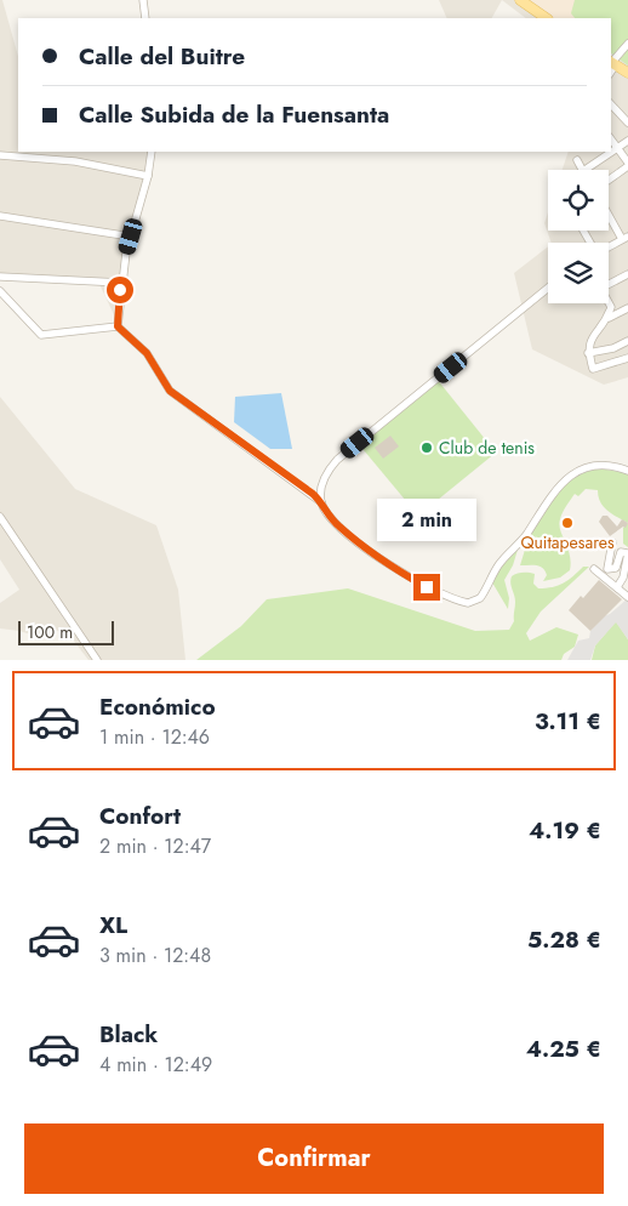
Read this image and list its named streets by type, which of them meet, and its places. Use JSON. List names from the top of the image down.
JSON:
{
  "places": ["Club de tenis", "Quitapesares"],
  "scale_bar": "100 m",
  "page": {
    "banner": ["Calle del Buitre", "Calle Subida de la Fuensanta"],
    "bubble": "2 min",
    "scale": "100 m",
    "list": [
      {
        "name": "Económico",
        "note": "1 min · 12:46",
        "value": "3.11 €"
      },
      {
        "name": "Confort",
        "note": "2 min · 12:47",
        "value": "4.19 €"
      },
      {
        "name": "XL",
        "note": "3 min · 12:48",
        "value": "5.28 €"
      },
      {
        "name": "Black",
        "note": "4 min · 12:49",
        "value": "4.25 €"
      }
    ],
    "buttons": "Confirmar"
  }
}
